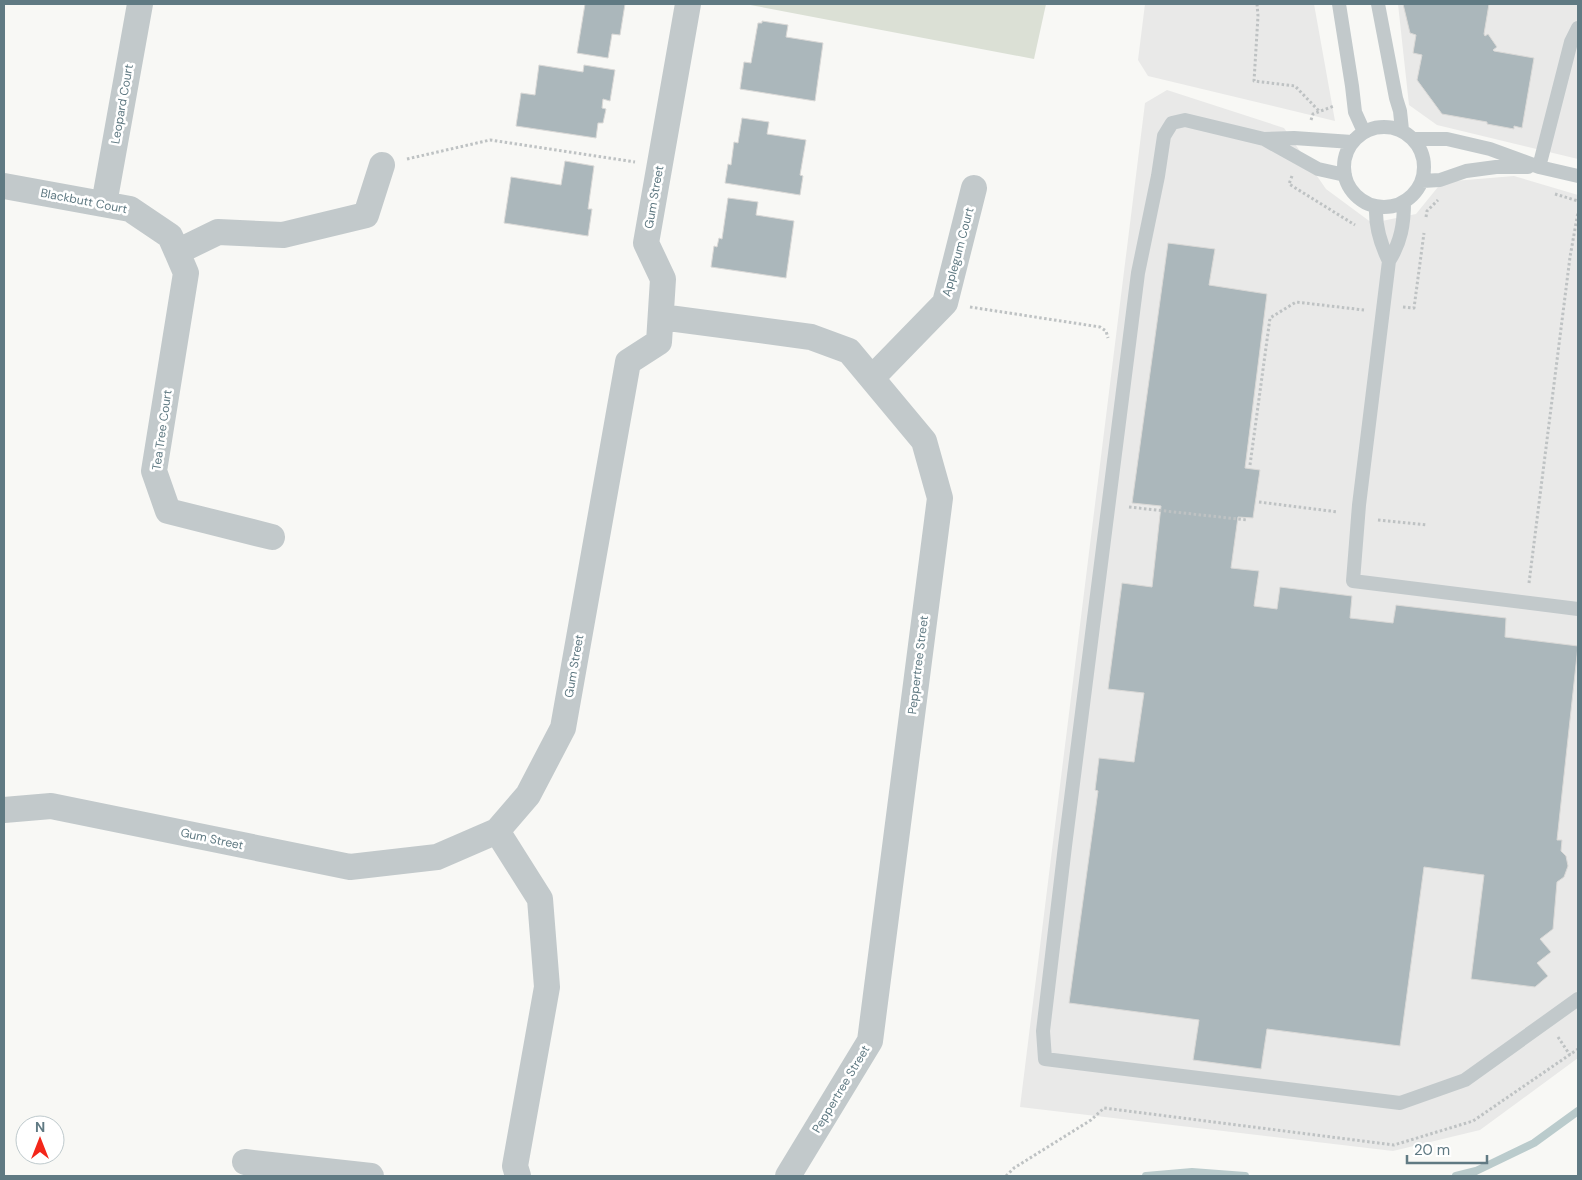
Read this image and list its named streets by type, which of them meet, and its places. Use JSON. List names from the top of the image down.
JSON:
{
  "streets": {
    "street": [
      "Leopard Court",
      "Gum Street",
      "Blackbutt Court",
      "Applegum Court",
      "Tea Tree Court",
      "Peppertree Street"
    ]
  },
  "crossings": [
    ["Leopard Court", "Blackbutt Court"],
    ["Gum Street", "Peppertree Street"],
    ["Blackbutt Court", "Tea Tree Court"],
    ["Applegum Court", "Peppertree Street"]
  ],
  "scale_bar": "20 m",
  "north": "top"
}
